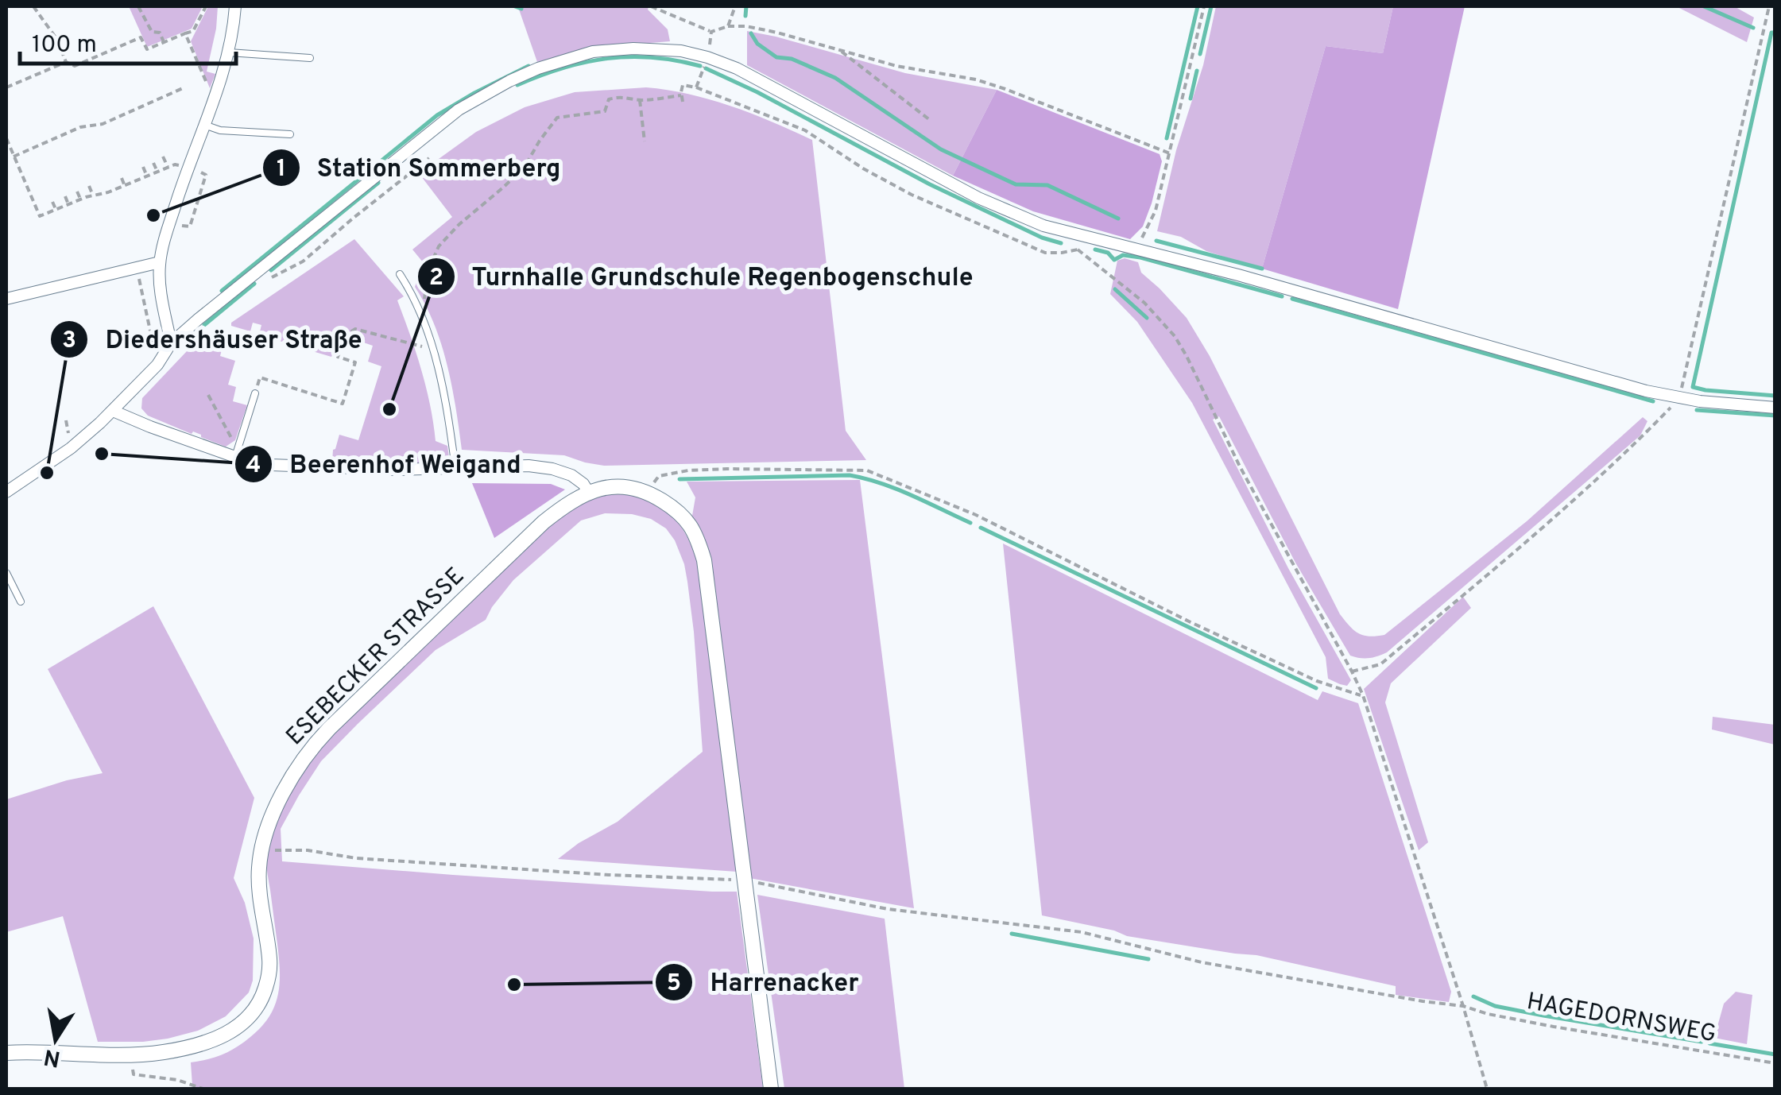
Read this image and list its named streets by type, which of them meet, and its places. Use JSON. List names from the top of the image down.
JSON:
{
  "streets": {
    "street": ["ESEBECKER STRASSE"],
    "path": ["HAGEDORNSWEG"]
  },
  "crossings": [
    ["ESEBECKER STRASSE", "HAGEDORNSWEG"]
  ],
  "places": [
    "Station Sommerberg",
    "Turnhalle Grundschule Regenbogenschule",
    "Beerenhof Weigand",
    "Diedershäuser Straße",
    "Harrenacker"
  ],
  "scale_bar": "100 m",
  "north": "bottom"
}
